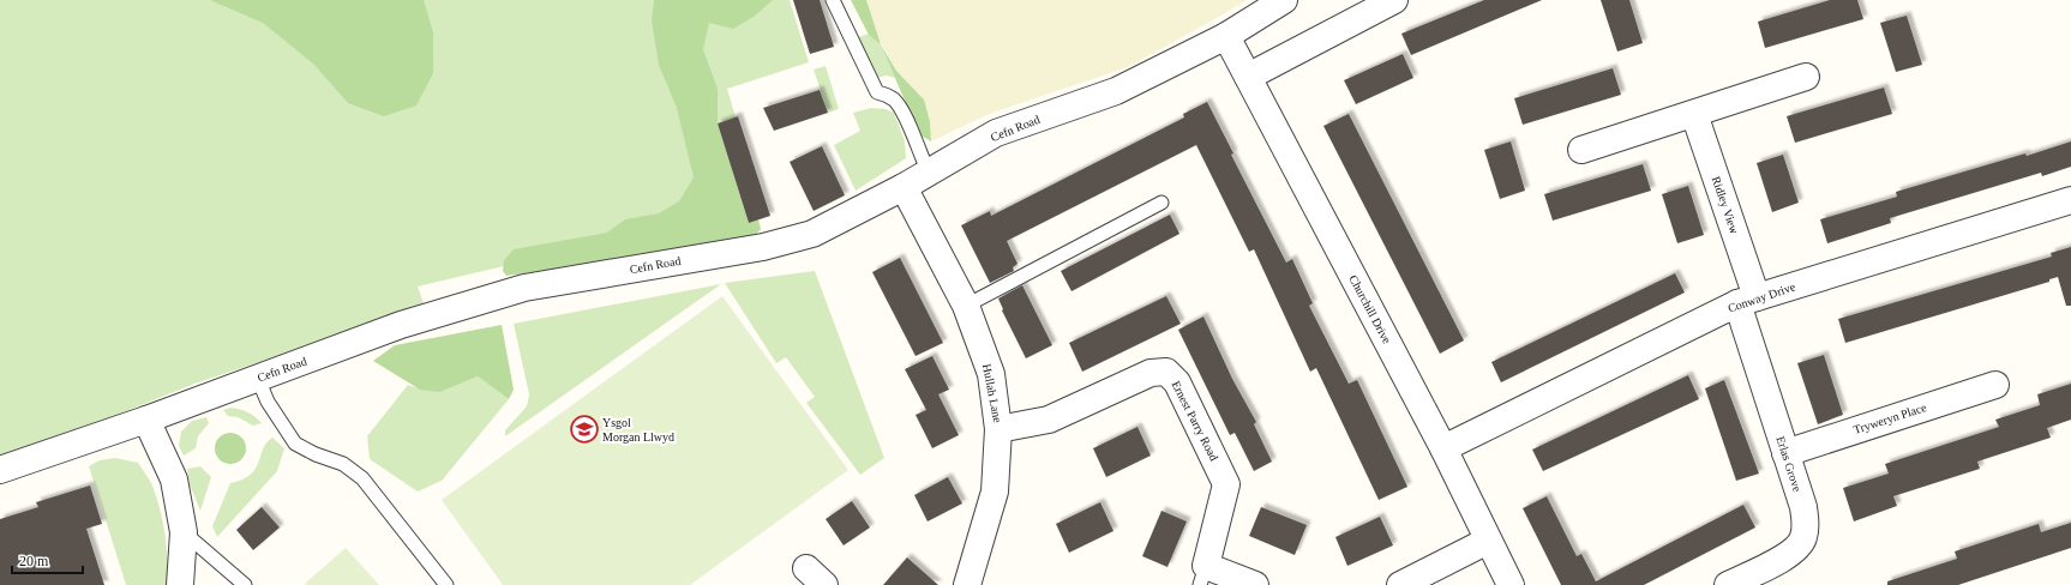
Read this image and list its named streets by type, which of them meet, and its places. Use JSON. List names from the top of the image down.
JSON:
{
  "streets": {
    "street": [
      "Cefn Road",
      "Ridley View",
      "Conway Drive",
      "Churchill Drive",
      "Hullah Lane",
      "Tryweryn Place",
      "Ernest Parry Road",
      "Erlas Grove"
    ]
  },
  "crossings": [
    ["Cefn Road", "Churchill Drive"],
    ["Cefn Road", "Hullah Lane"],
    ["Ridley View", "Conway Drive"],
    ["Ridley View", "Erlas Grove"],
    ["Conway Drive", "Churchill Drive"],
    ["Conway Drive", "Erlas Grove"],
    ["Hullah Lane", "Ernest Parry Road"],
    ["Tryweryn Place", "Erlas Grove"]
  ],
  "places": {
    "school or university": ["Ysgol Morgan Llwyd"]
  },
  "scale_bar": "20 m"
}
